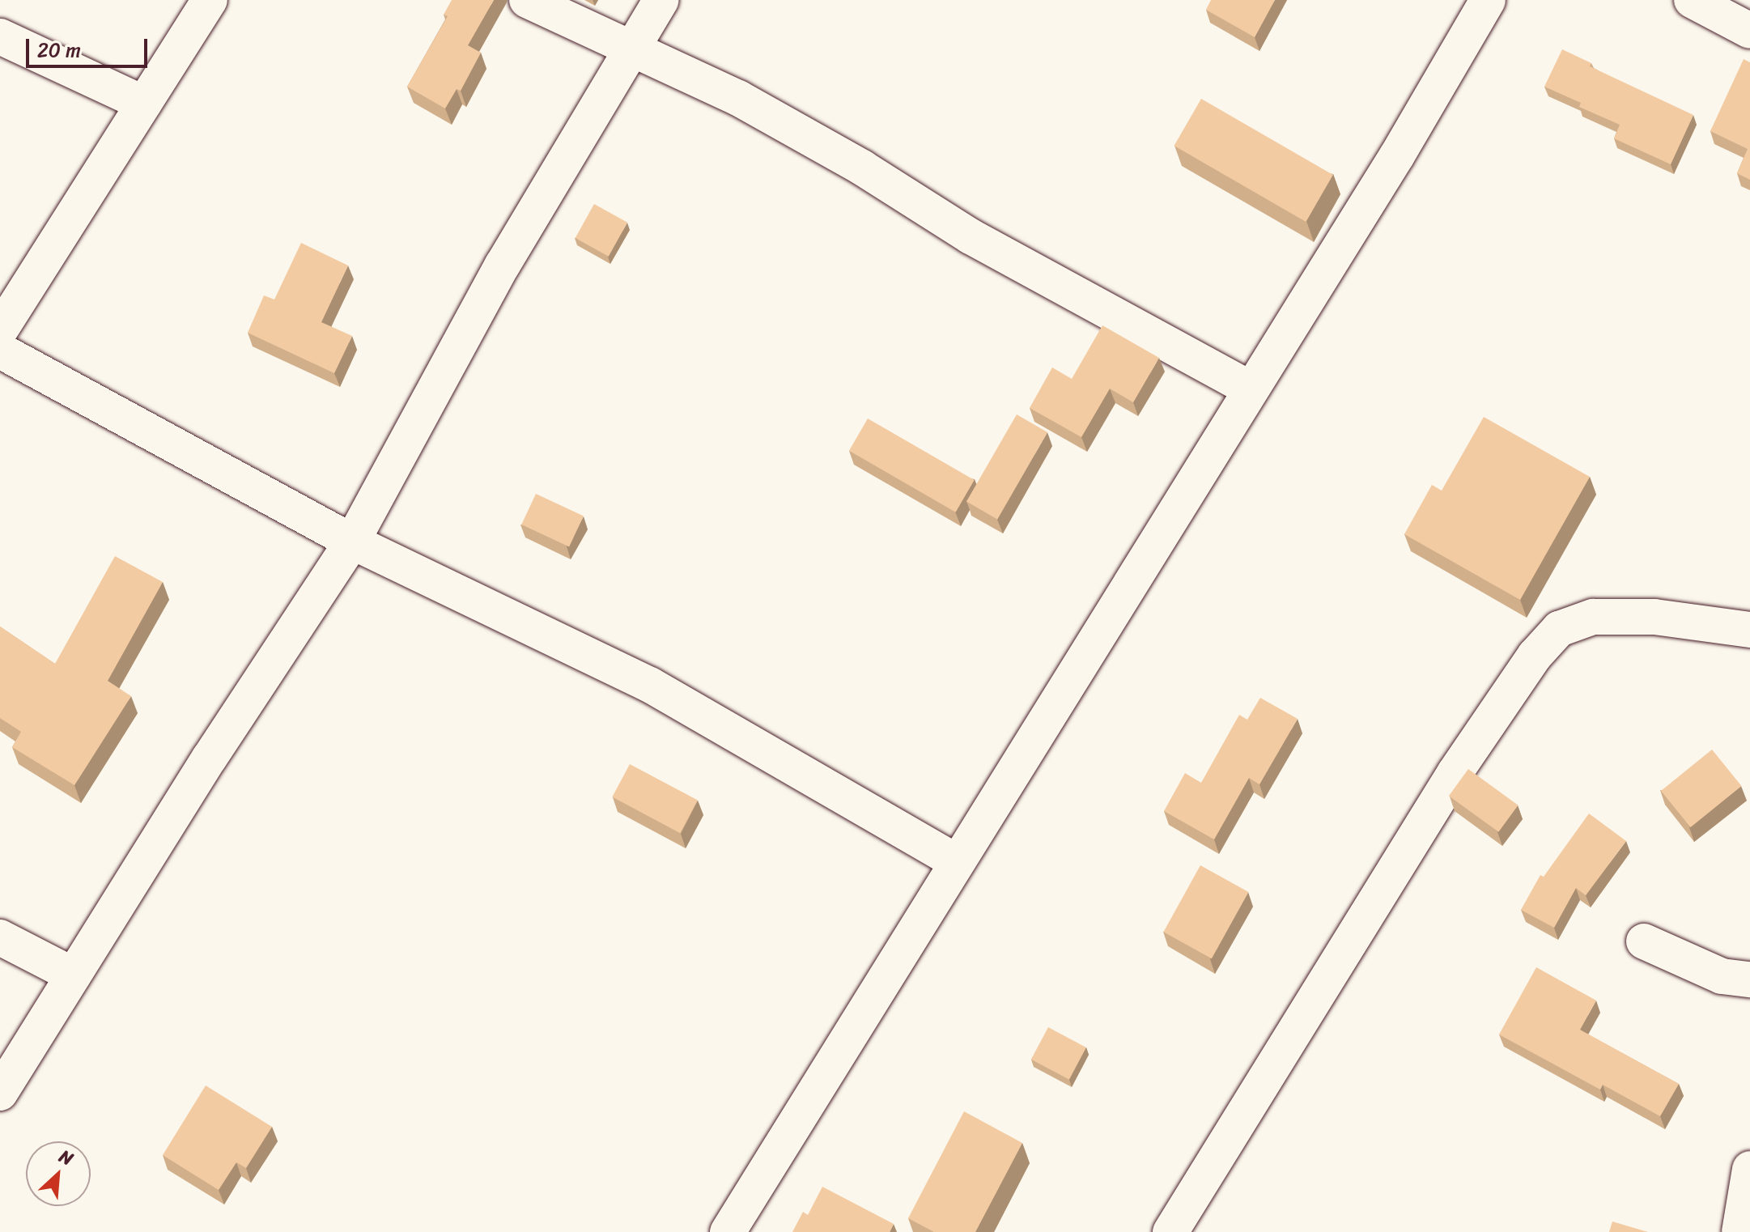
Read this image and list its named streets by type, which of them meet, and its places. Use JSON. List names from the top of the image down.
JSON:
{
  "scale_bar": "20 m",
  "north": "top right"
}
